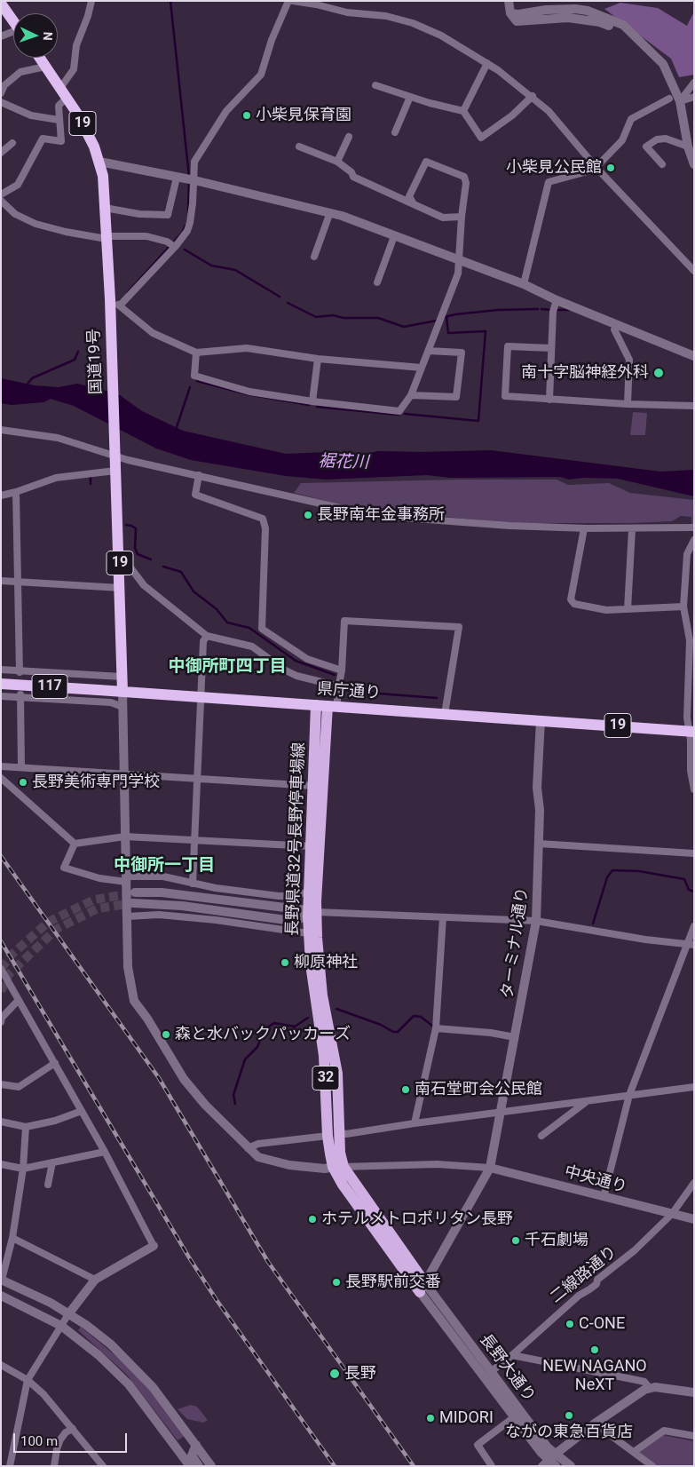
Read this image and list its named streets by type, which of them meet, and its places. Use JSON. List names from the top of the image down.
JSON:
{
  "streets": {
    "highway": [
      "19",
      "国道19号",
      "117",
      "県庁通り"
    ],
    "main road": ["長野県道32号長野停車場線", "32"],
    "street": [
      "ターミナル通り",
      "中央通り",
      "二線路通り",
      "長野大通り"
    ]
  },
  "crossings": [
    ["国道19号", "県庁通り"],
    ["県庁通り", "長野県道32号長野停車場線"],
    ["県庁通り", "ターミナル通り"],
    ["長野県道32号長野停車場線", "ターミナル通り"],
    ["長野県道32号長野停車場線", "長野大通り"],
    ["ターミナル通り", "中央通り"],
    ["ターミナル通り", "長野大通り"],
    ["中央通り", "二線路通り"],
    ["二線路通り", "長野大通り"]
  ],
  "districts": ["中御所町四丁目", "中御所一丁目"],
  "water": ["裾花川"],
  "places": [
    "小柴見保育園",
    "小柴見公民館",
    "南十字脳神経外科",
    "長野南年金事務所",
    "長野美術専門学校",
    "柳原神社",
    "森と水バックパッカーズ",
    "南石堂町会公民館",
    "ホテルメトロポリタン長野",
    "千石劇場",
    "長野駅前交番",
    "C-ONE",
    "NEW NAGANO NeXT",
    "長野",
    "ながの東急百貨店",
    "MIDORI"
  ],
  "scale_bar": "100 m",
  "north": "right"
}
